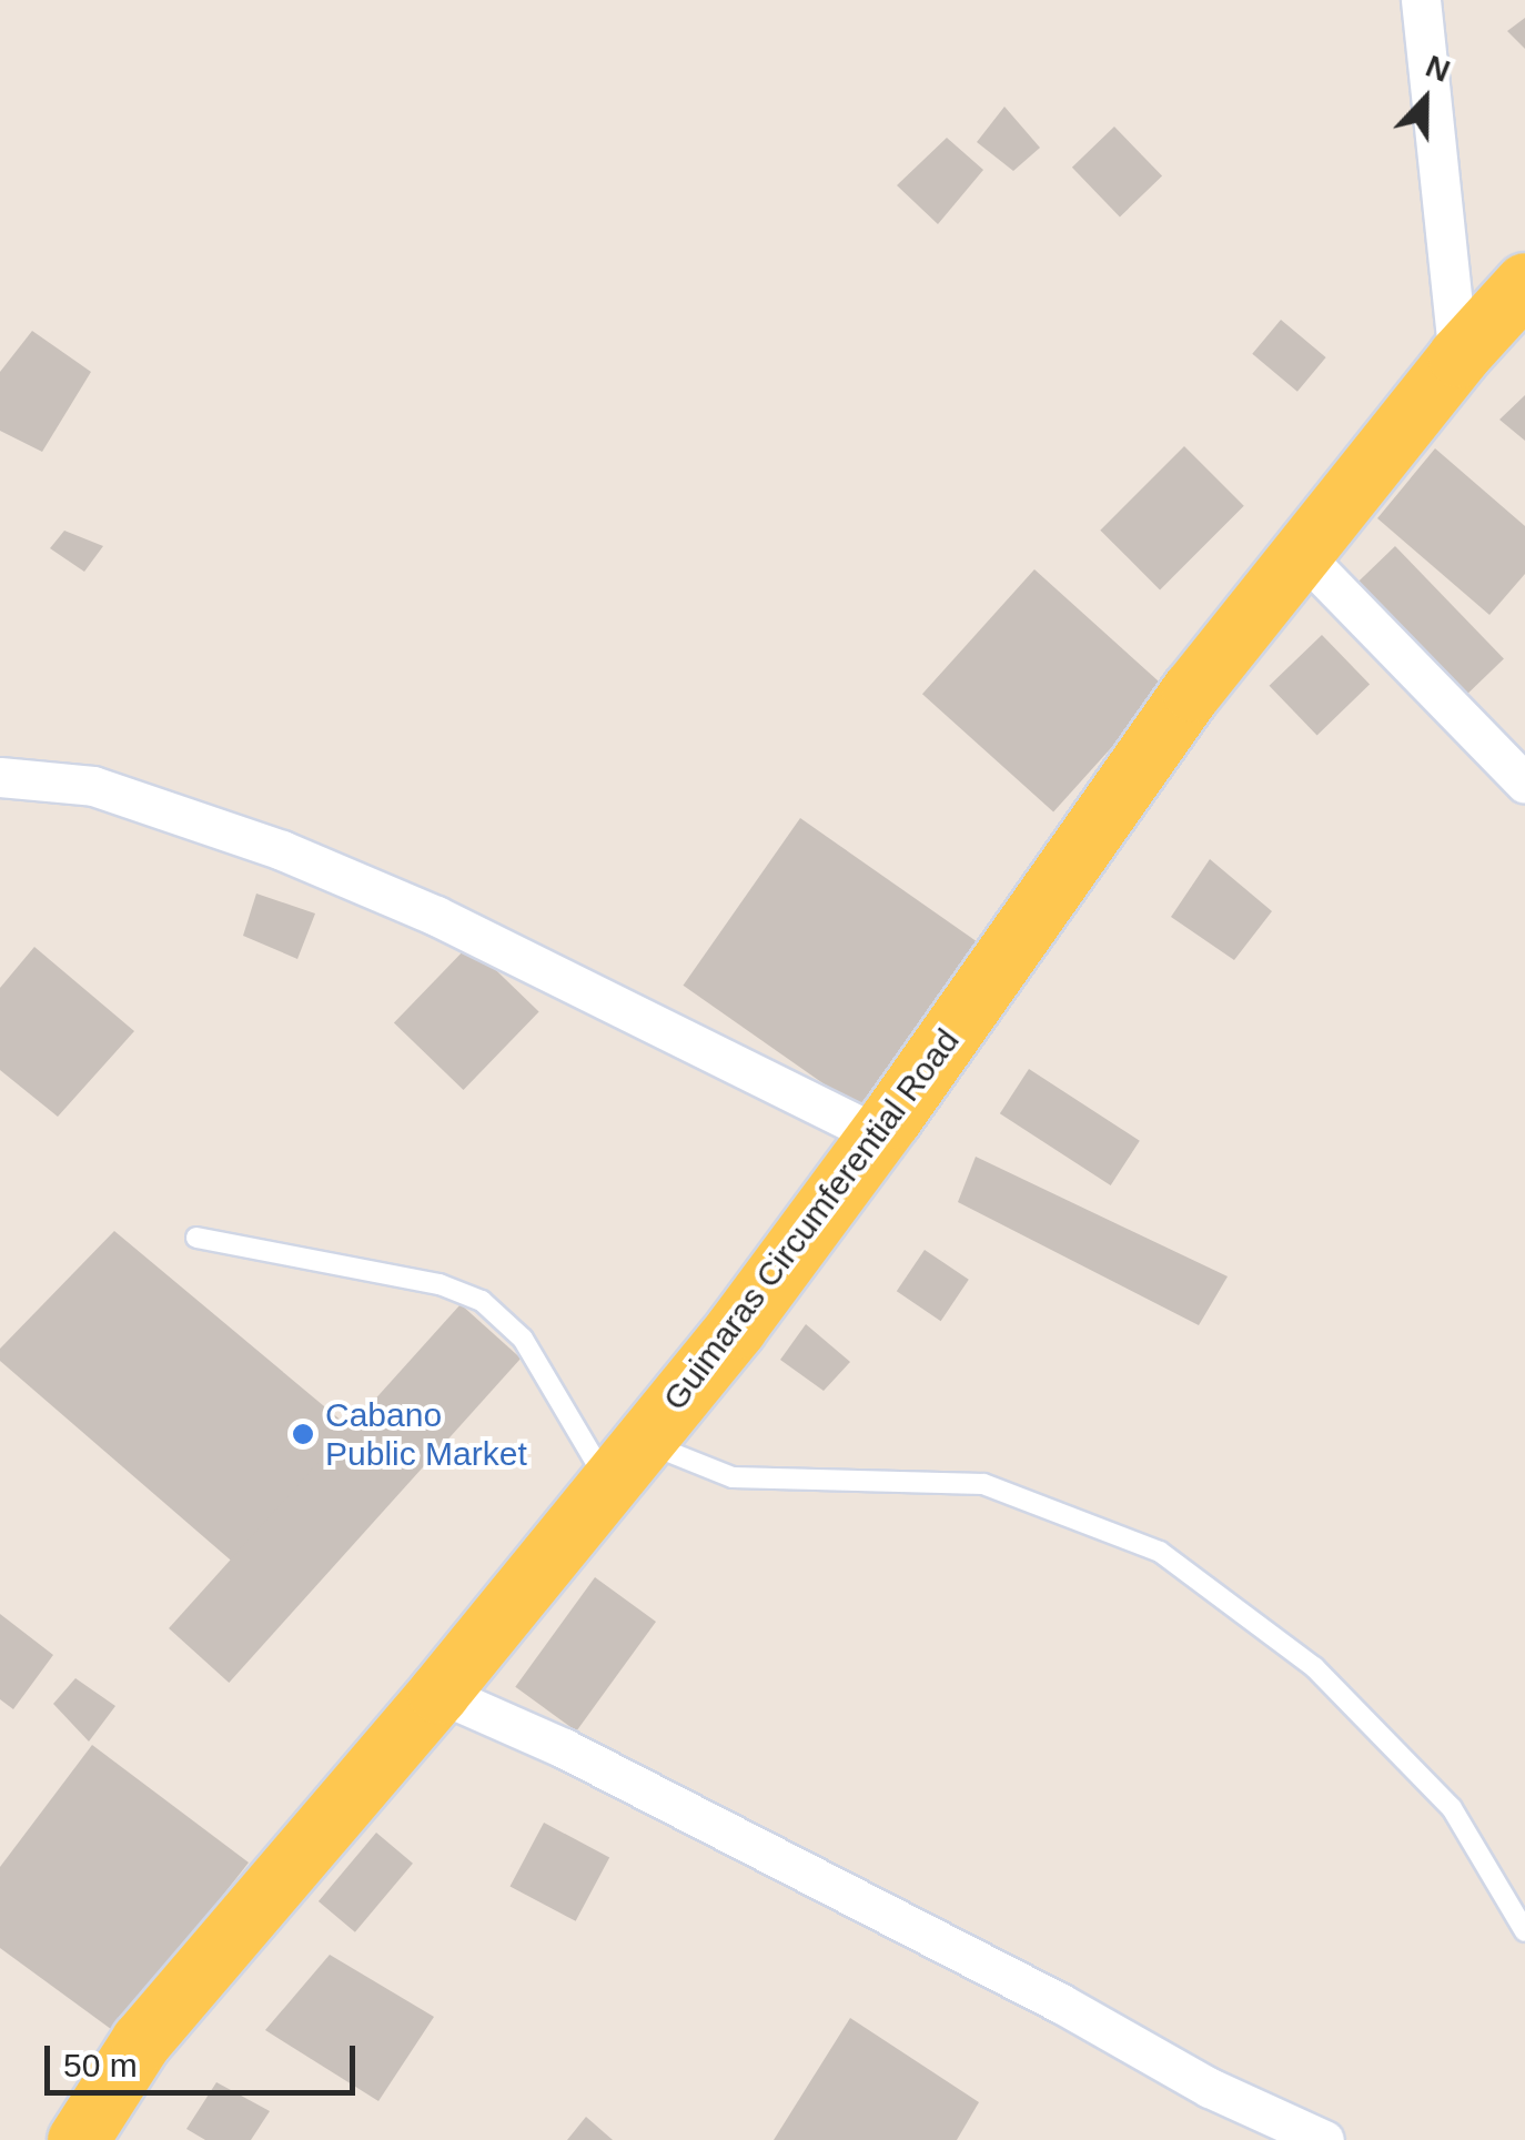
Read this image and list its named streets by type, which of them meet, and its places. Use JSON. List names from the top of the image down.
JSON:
{
  "streets": {
    "main road": ["Guimaras Circumferential Road"]
  },
  "places": ["Cabano Public Market"],
  "scale_bar": "50 m",
  "north": "top"
}
